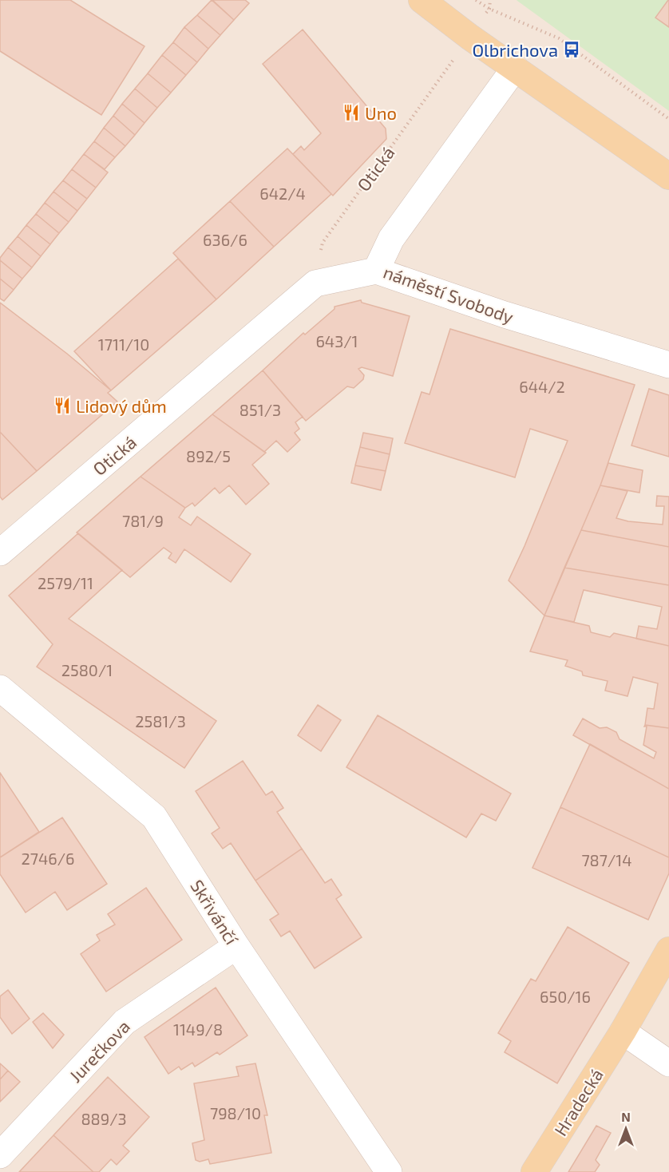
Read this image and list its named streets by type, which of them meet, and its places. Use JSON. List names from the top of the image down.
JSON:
{
  "streets": {
    "main road": ["Hradecká"],
    "street": [
      "Otická",
      "náměstí Svobody",
      "Skřivánčí",
      "Jurečkova"
    ]
  },
  "crossings": [
    ["Otická", "náměstí Svobody"],
    ["Skřivánčí", "Jurečkova"]
  ],
  "places": {
    "bus stop": ["Olbrichova"],
    "restaurant": ["Uno", "Lidový dům"]
  },
  "house_numbers": [
    "642/4",
    "636/6",
    "643/1",
    "1711/10",
    "644/2",
    "851/3",
    "892/5",
    "781/9",
    "2579/11",
    "2580/1",
    "2581/3",
    "2746/6",
    "787/14",
    "650/16",
    "1149/8",
    "798/10",
    "889/3"
  ],
  "north": "top"
}
